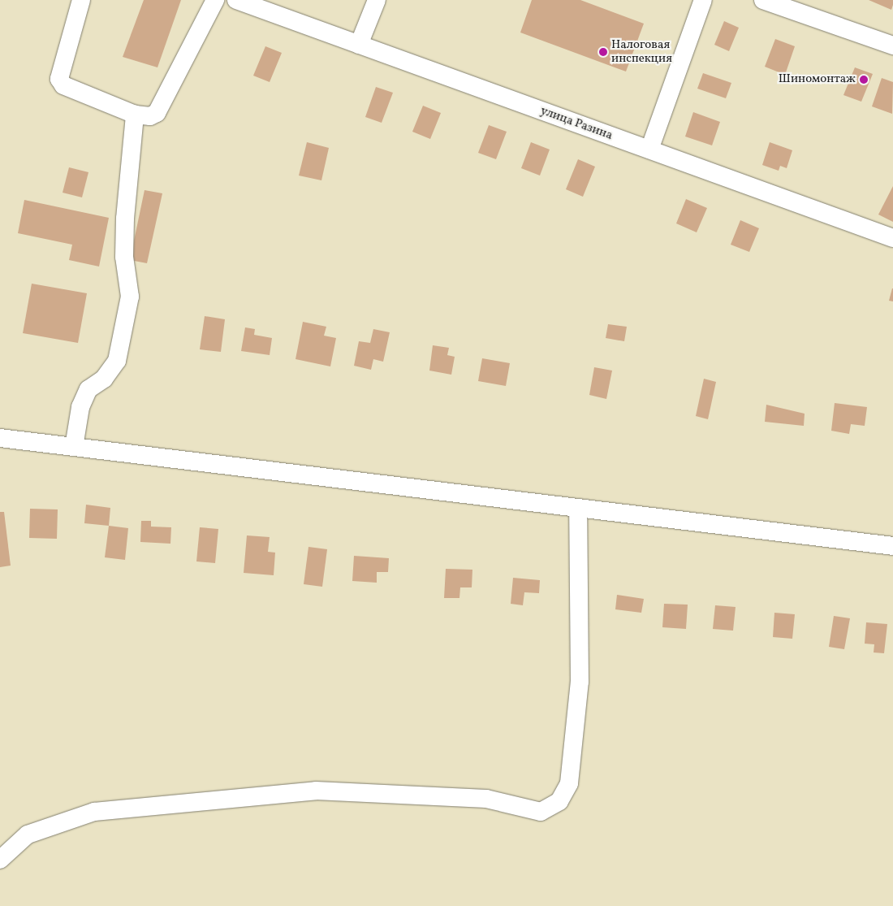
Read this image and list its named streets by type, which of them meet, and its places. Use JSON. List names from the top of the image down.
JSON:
{
  "streets": {
    "street": ["улица Разина"]
  },
  "places": ["Налоговая инспекция", "Шиномонтаж"]
}
